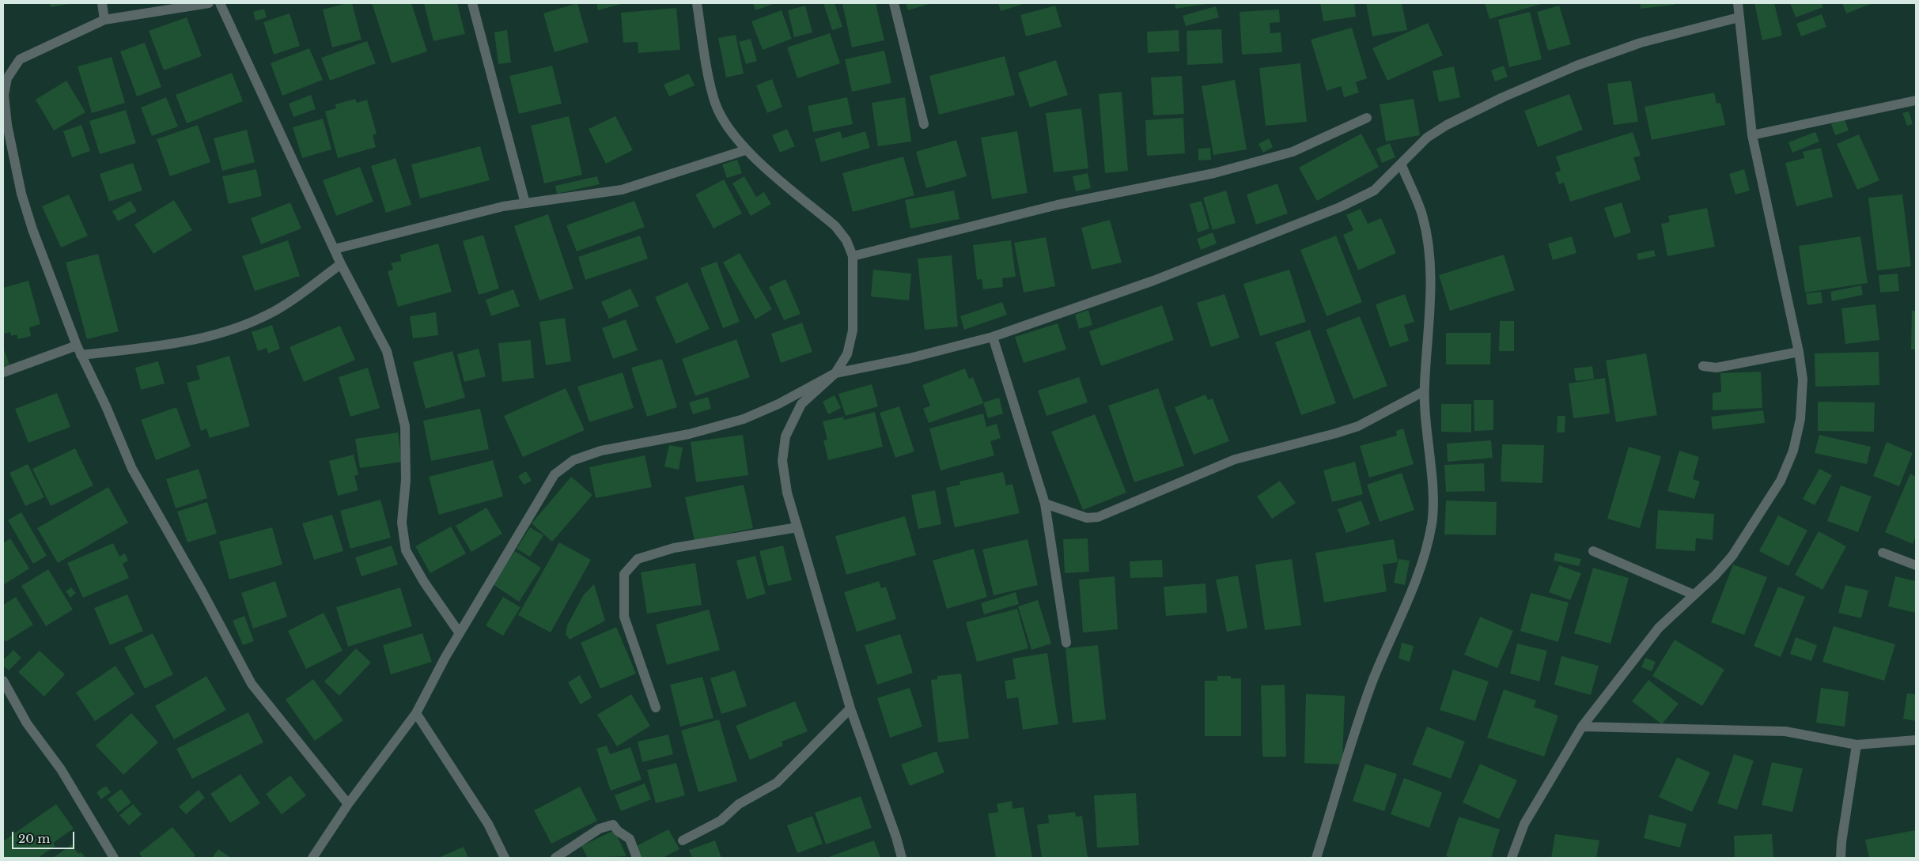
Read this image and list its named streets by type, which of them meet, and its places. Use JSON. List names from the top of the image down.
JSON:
{
  "scale_bar": "20 m"
}
